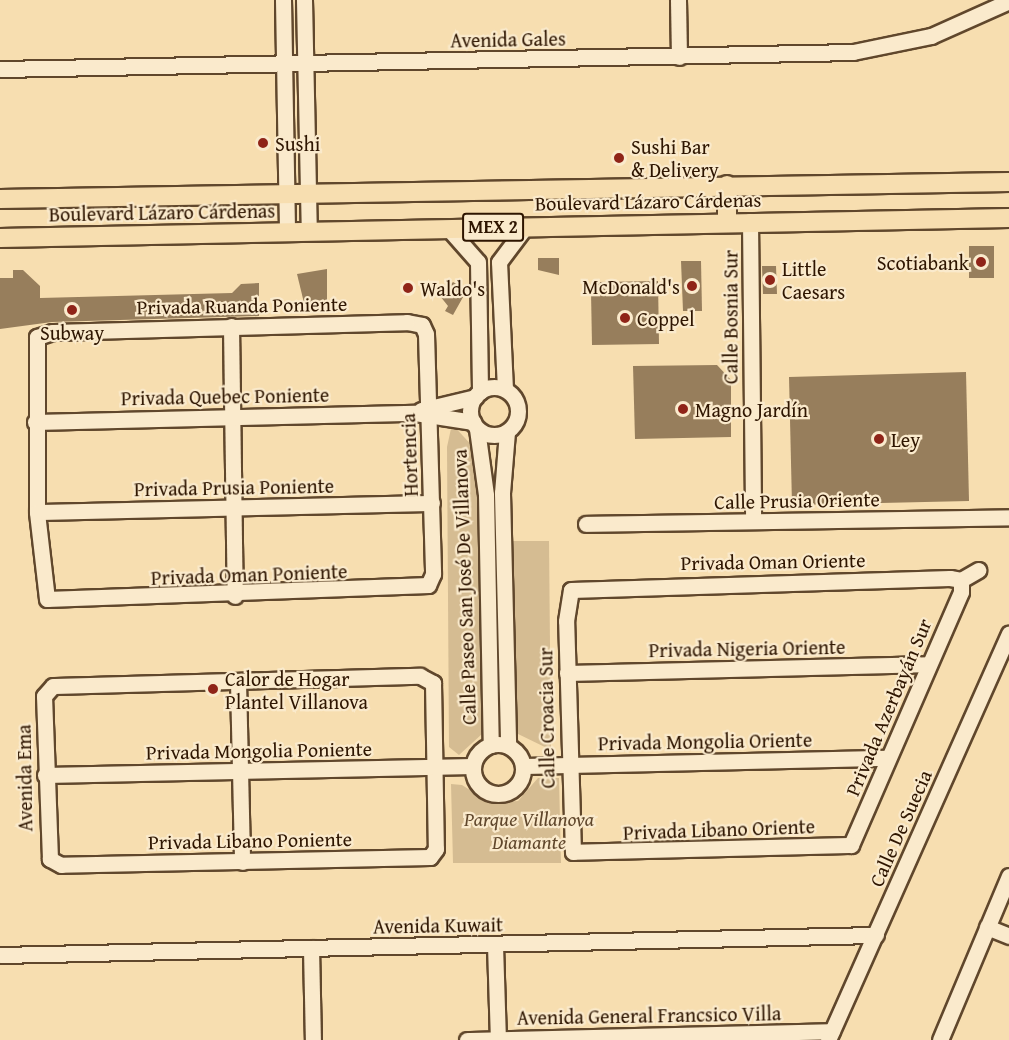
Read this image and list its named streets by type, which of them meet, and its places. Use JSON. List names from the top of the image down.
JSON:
{
  "streets": {
    "main road": ["Boulevard Lázaro Cárdenas", "MEX 2"],
    "street": [
      "Avenida Gales",
      "Privada Ruanda Poniente",
      "Calle Bosnia Sur",
      "Privada Quebec Poniente",
      "Hortencia",
      "Privada Prusia Poniente",
      "Calle Prusia Oriente",
      "Privada Oman Oriente",
      "Privada Oman Poniente",
      "Calle Paseo San José De Villanova",
      "Privada Nigeria Oriente",
      "Privada Azerbayán Sur",
      "Calle Croacia Sur",
      "Privada Mongolia Oriente",
      "Privada Mongolia Poniente",
      "Avenida Ema",
      "Calle De Suecia",
      "Privada Libano Oriente",
      "Privada Libano Poniente",
      "Avenida Kuwait",
      "Avenida General Francsico Villa"
    ]
  },
  "crossings": [
    ["Boulevard Lázaro Cárdenas", "Calle Bosnia Sur"],
    ["Privada Ruanda Poniente", "Privada Quebec Poniente"],
    ["Privada Ruanda Poniente", "Hortencia"],
    ["Calle Bosnia Sur", "Calle Prusia Oriente"],
    ["Privada Quebec Poniente", "Hortencia"],
    ["Privada Quebec Poniente", "Calle Paseo San José De Villanova"],
    ["Hortencia", "Privada Prusia Poniente"],
    ["Hortencia", "Privada Oman Poniente"],
    ["Privada Prusia Poniente", "Privada Oman Poniente"],
    ["Privada Oman Oriente", "Privada Azerbayán Sur"],
    ["Privada Oman Oriente", "Calle Croacia Sur"],
    ["Calle Paseo San José De Villanova", "Privada Mongolia Oriente"],
    ["Calle Paseo San José De Villanova", "Privada Mongolia Poniente"],
    ["Privada Nigeria Oriente", "Privada Azerbayán Sur"],
    ["Privada Nigeria Oriente", "Calle Croacia Sur"],
    ["Privada Azerbayán Sur", "Privada Mongolia Oriente"],
    ["Privada Azerbayán Sur", "Privada Libano Oriente"],
    ["Calle Croacia Sur", "Privada Mongolia Oriente"],
    ["Calle Croacia Sur", "Privada Libano Oriente"],
    ["Privada Mongolia Oriente", "Privada Mongolia Poniente"],
    ["Privada Mongolia Poniente", "Avenida Ema"],
    ["Privada Mongolia Poniente", "Privada Libano Poniente"],
    ["Avenida Ema", "Privada Libano Poniente"],
    ["Calle De Suecia", "Avenida Kuwait"],
    ["Calle De Suecia", "Avenida General Francsico Villa"]
  ],
  "parks": ["Parque Villanova Diamante"],
  "places": [
    "Sushi",
    "Sushi Bar & Delivery",
    "Scotiabank",
    "Little Caesars",
    "McDonald's",
    "Waldo's",
    "Subway",
    "Coppel",
    "Magno Jardín",
    "Ley",
    "Calor de Hogar Plantel Villanova"
  ]
}
